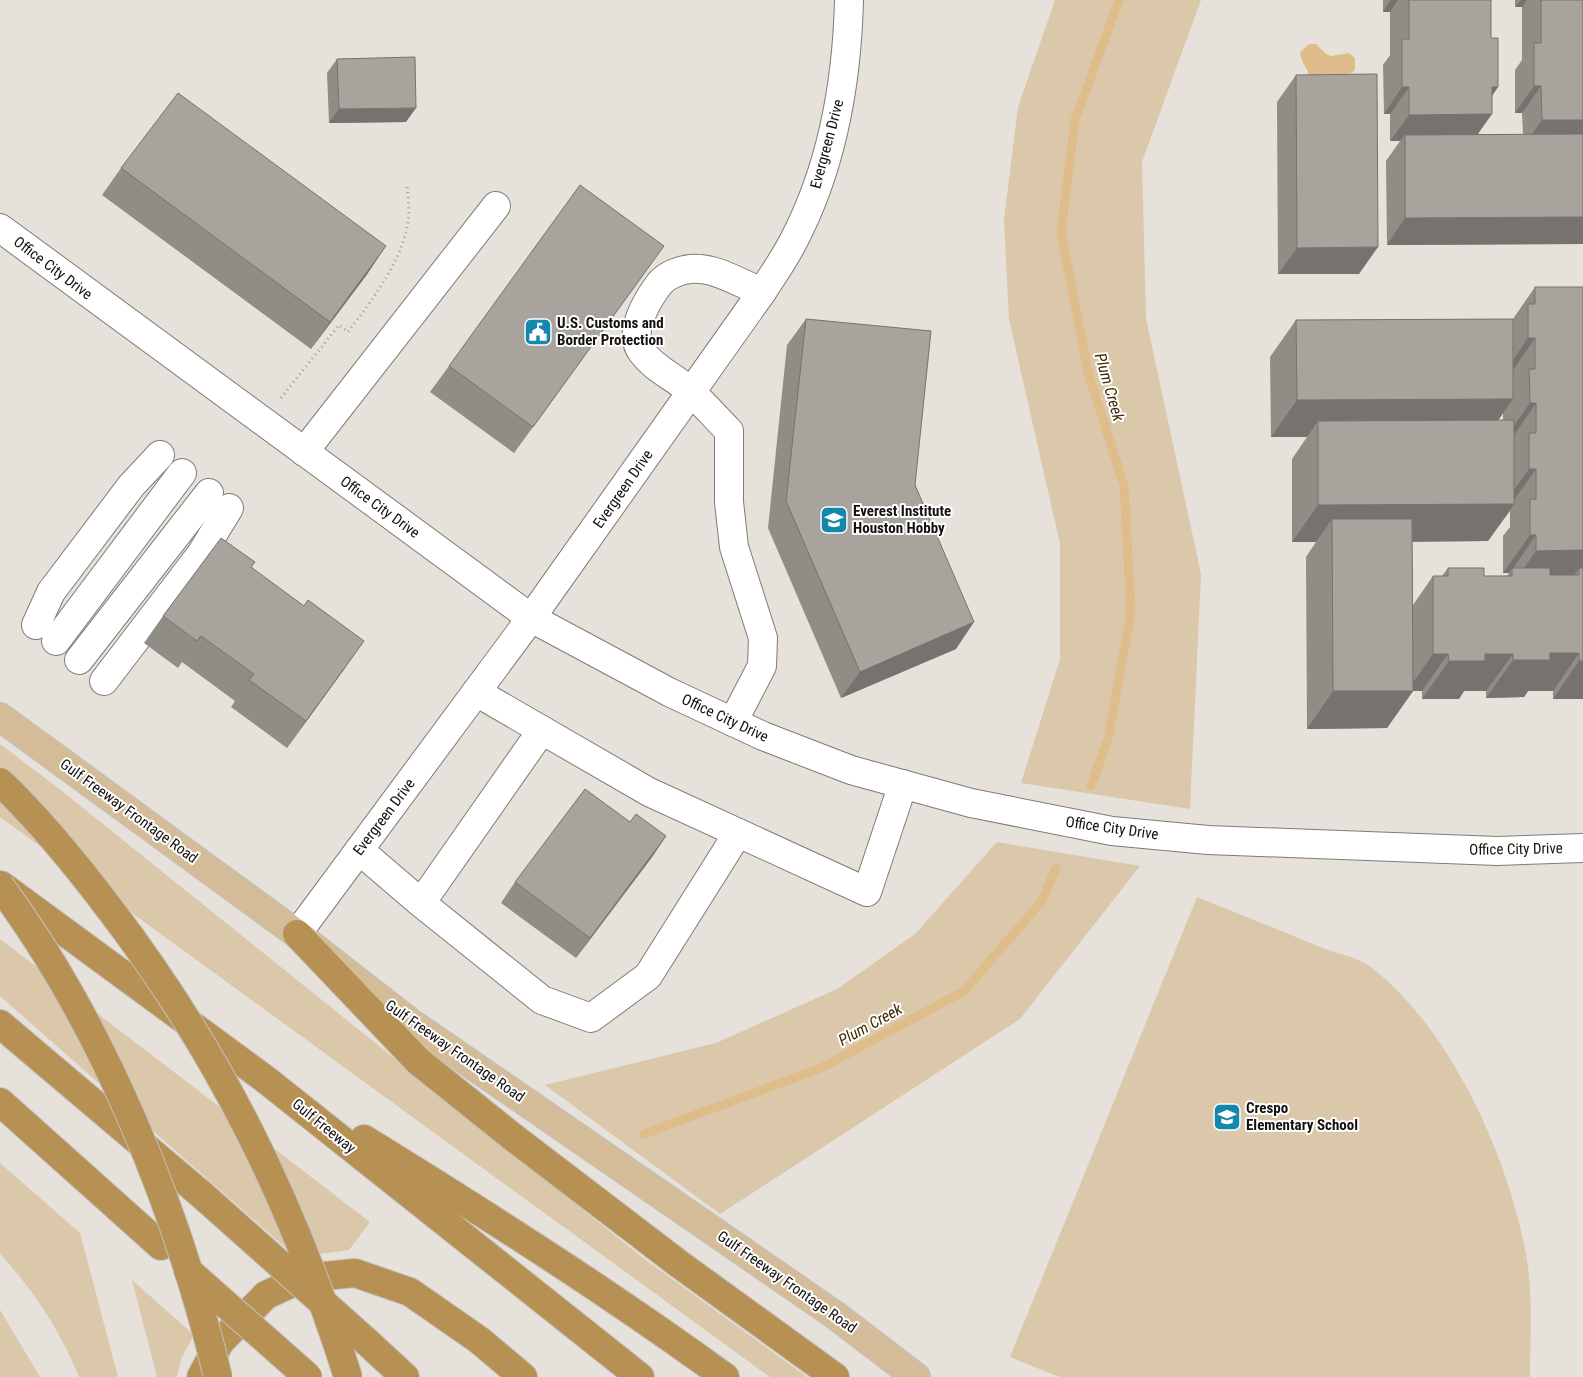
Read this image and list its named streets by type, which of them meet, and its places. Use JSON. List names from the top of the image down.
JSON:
{
  "streets": {
    "highway": ["Gulf Freeway"],
    "main road": ["Gulf Freeway Frontage Road"],
    "street": ["Evergreen Drive", "Office City Drive"]
  },
  "crossings": [
    ["Evergreen Drive", "Office City Drive"],
    ["Evergreen Drive", "Gulf Freeway Frontage Road"]
  ],
  "water": ["Plum Creek"],
  "places": {
    "public building": ["U.S. Customs and Border Protection"],
    "school or university": ["Everest Institute Houston Hobby", "Crespo Elementary School"]
  }
}
